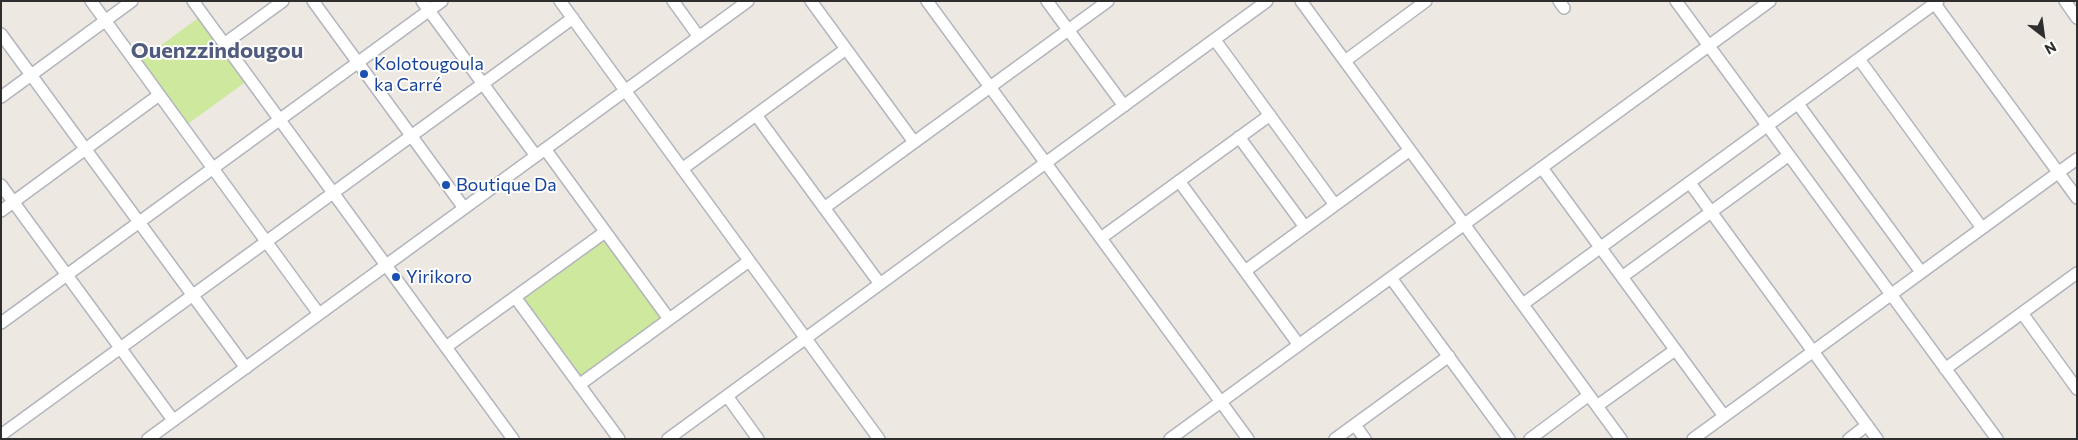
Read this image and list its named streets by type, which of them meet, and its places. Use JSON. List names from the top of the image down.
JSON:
{
  "districts": ["Ouenzzindougou"],
  "places": ["Kolotougoula ka Carré", "Boutique Da", "Yirikoro"],
  "north": "bottom right"
}
